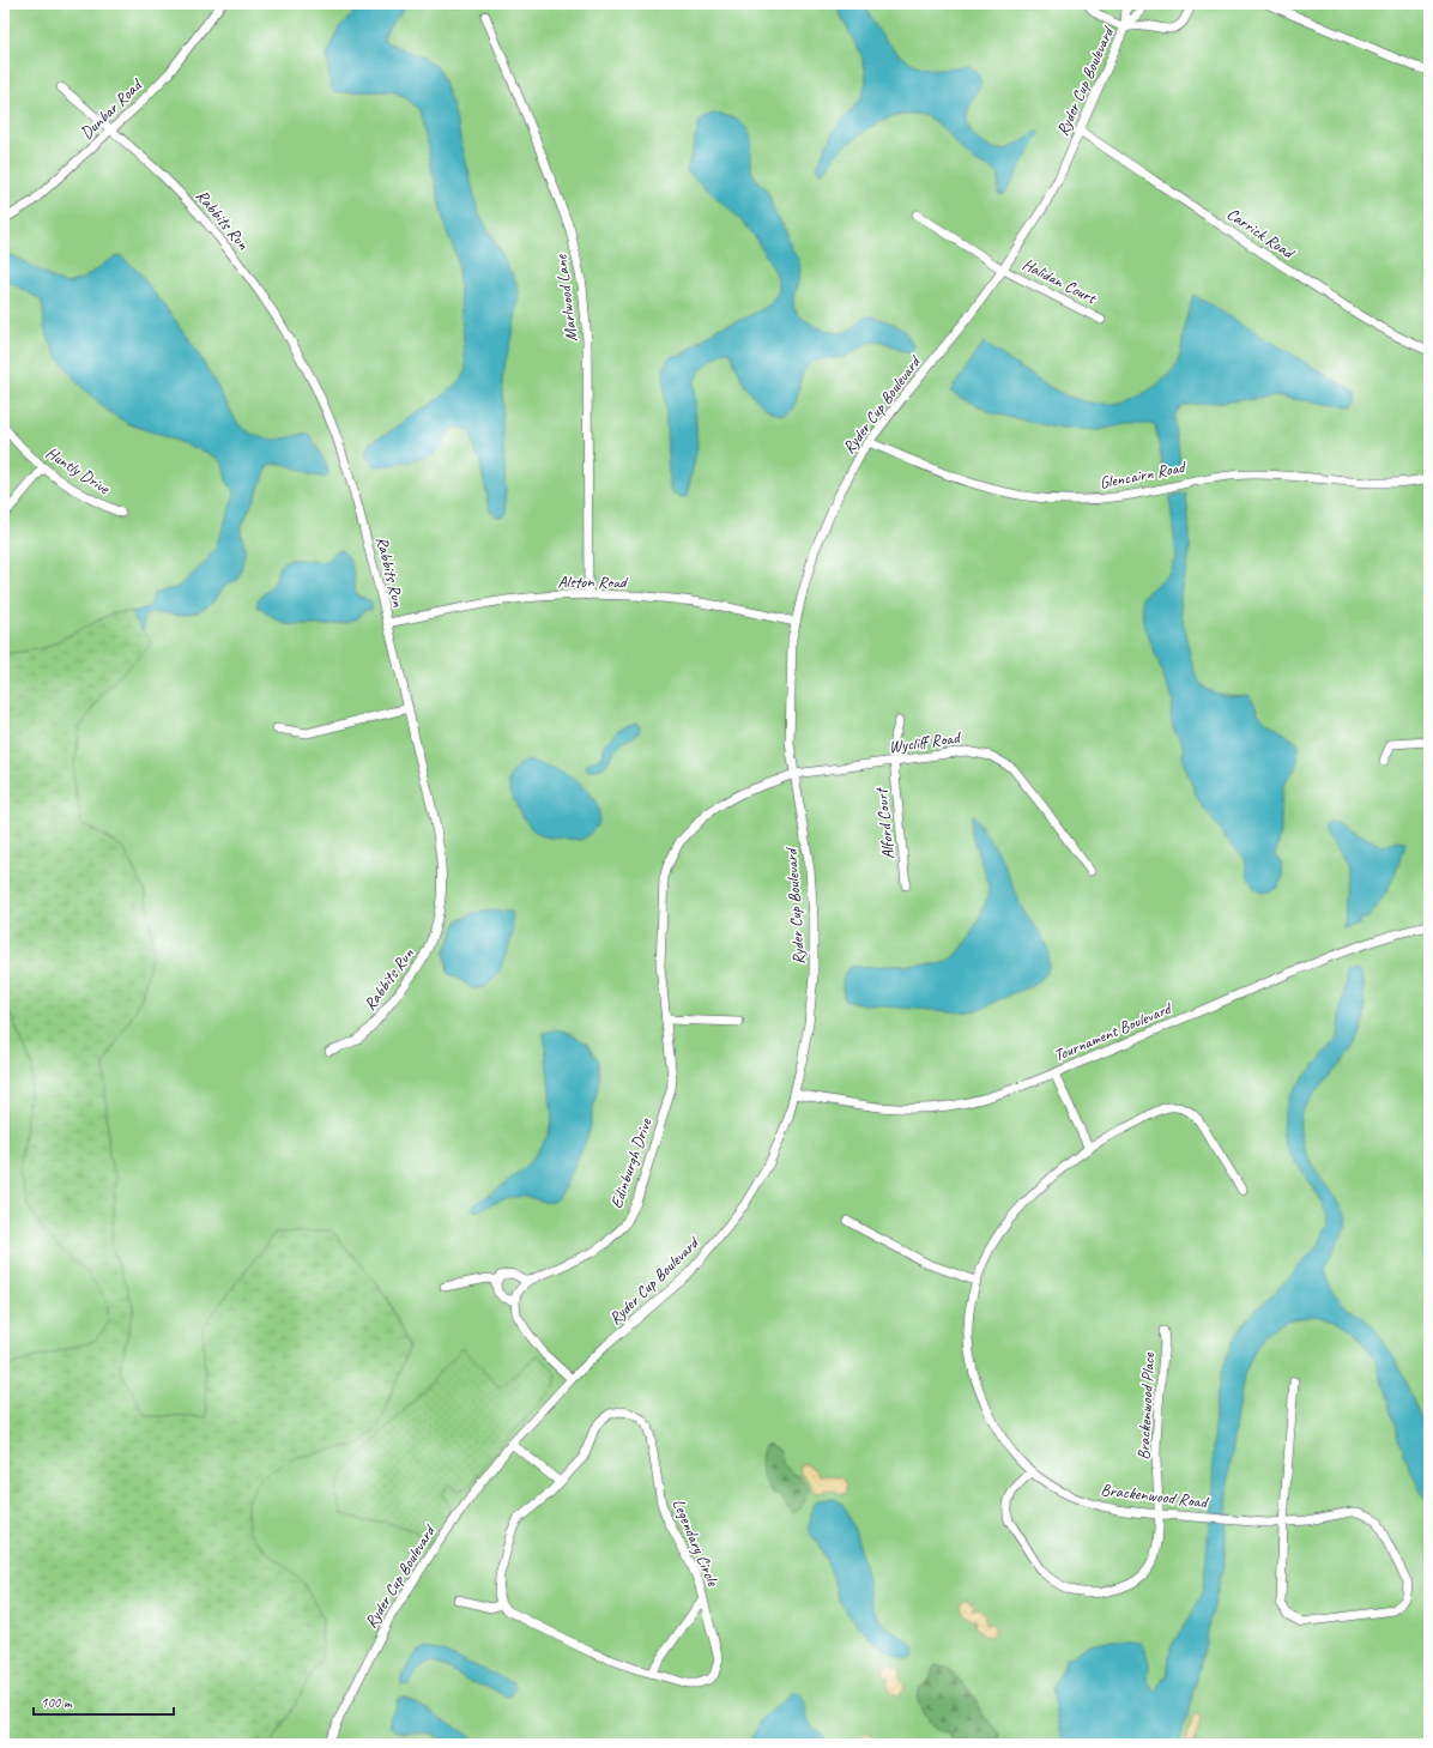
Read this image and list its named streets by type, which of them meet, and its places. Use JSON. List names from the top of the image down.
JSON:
{
  "streets": {
    "street": [
      "Ryder Cup Boulevard",
      "Dunbar Road",
      "Rabbits Run",
      "Carrick Road",
      "Halidan Court",
      "Marlwood Lane",
      "Huntly Drive",
      "Glencairn Road",
      "Alston Road",
      "Wycliff Road",
      "Alford Court",
      "Tournament Boulevard",
      "Edinburgh Drive",
      "Brackenwood Place",
      "Brackenwood Road",
      "Legendary Circle"
    ]
  },
  "crossings": [
    ["Ryder Cup Boulevard", "Carrick Road"],
    ["Ryder Cup Boulevard", "Halidan Court"],
    ["Ryder Cup Boulevard", "Glencairn Road"],
    ["Ryder Cup Boulevard", "Alston Road"],
    ["Ryder Cup Boulevard", "Wycliff Road"],
    ["Ryder Cup Boulevard", "Tournament Boulevard"],
    ["Ryder Cup Boulevard", "Edinburgh Drive"],
    ["Dunbar Road", "Rabbits Run"],
    ["Rabbits Run", "Alston Road"],
    ["Marlwood Lane", "Alston Road"],
    ["Wycliff Road", "Alford Court"],
    ["Wycliff Road", "Edinburgh Drive"],
    ["Brackenwood Place", "Brackenwood Road"]
  ],
  "scale_bar": "100 m"
}
